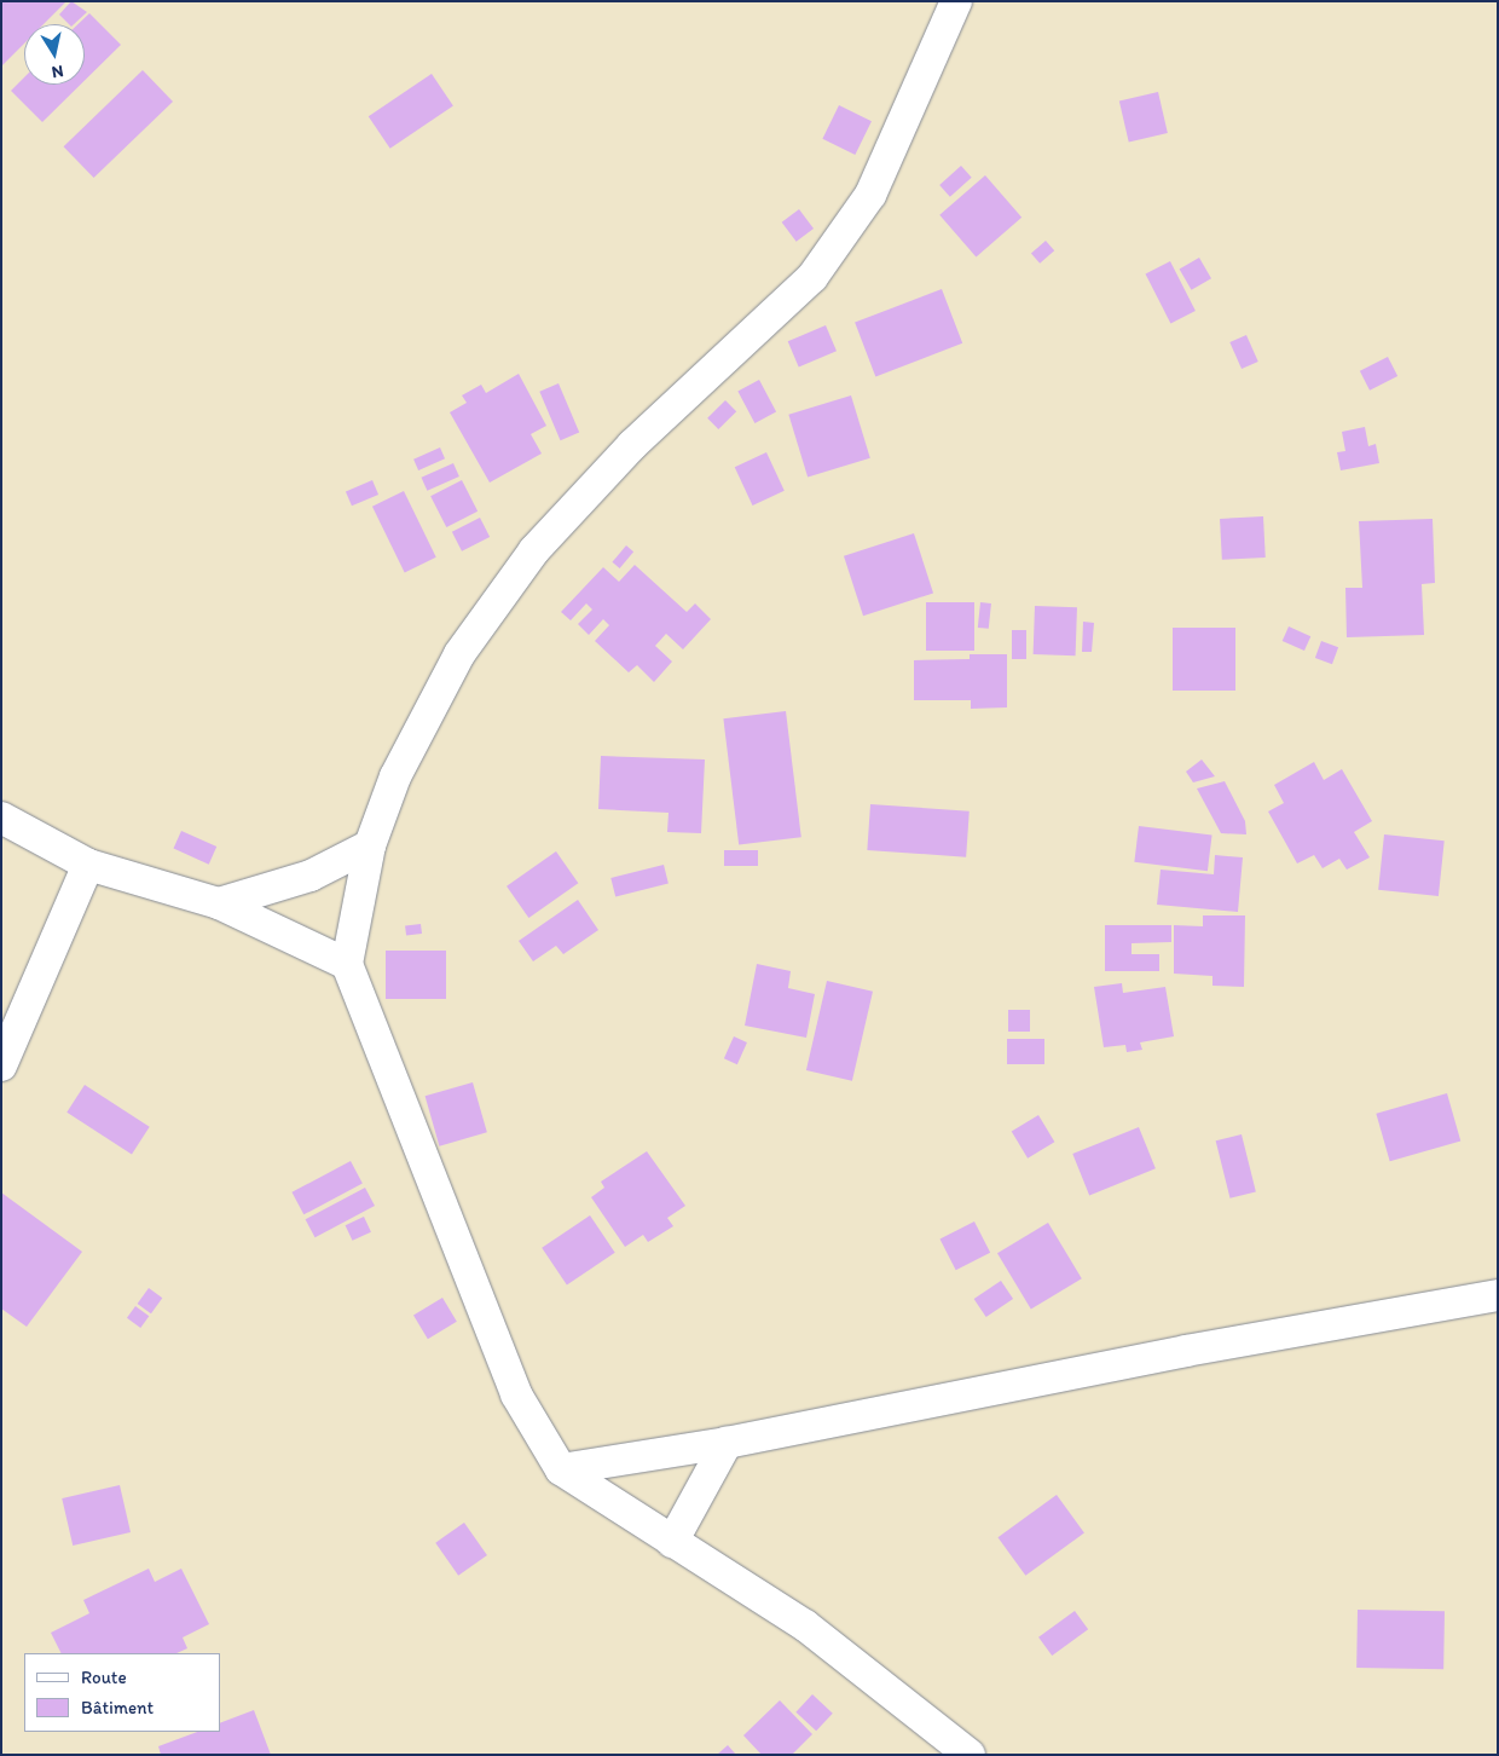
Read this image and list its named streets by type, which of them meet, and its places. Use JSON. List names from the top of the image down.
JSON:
{
  "legend": ["Route", "Bâtiment"],
  "north": "bottom"
}
